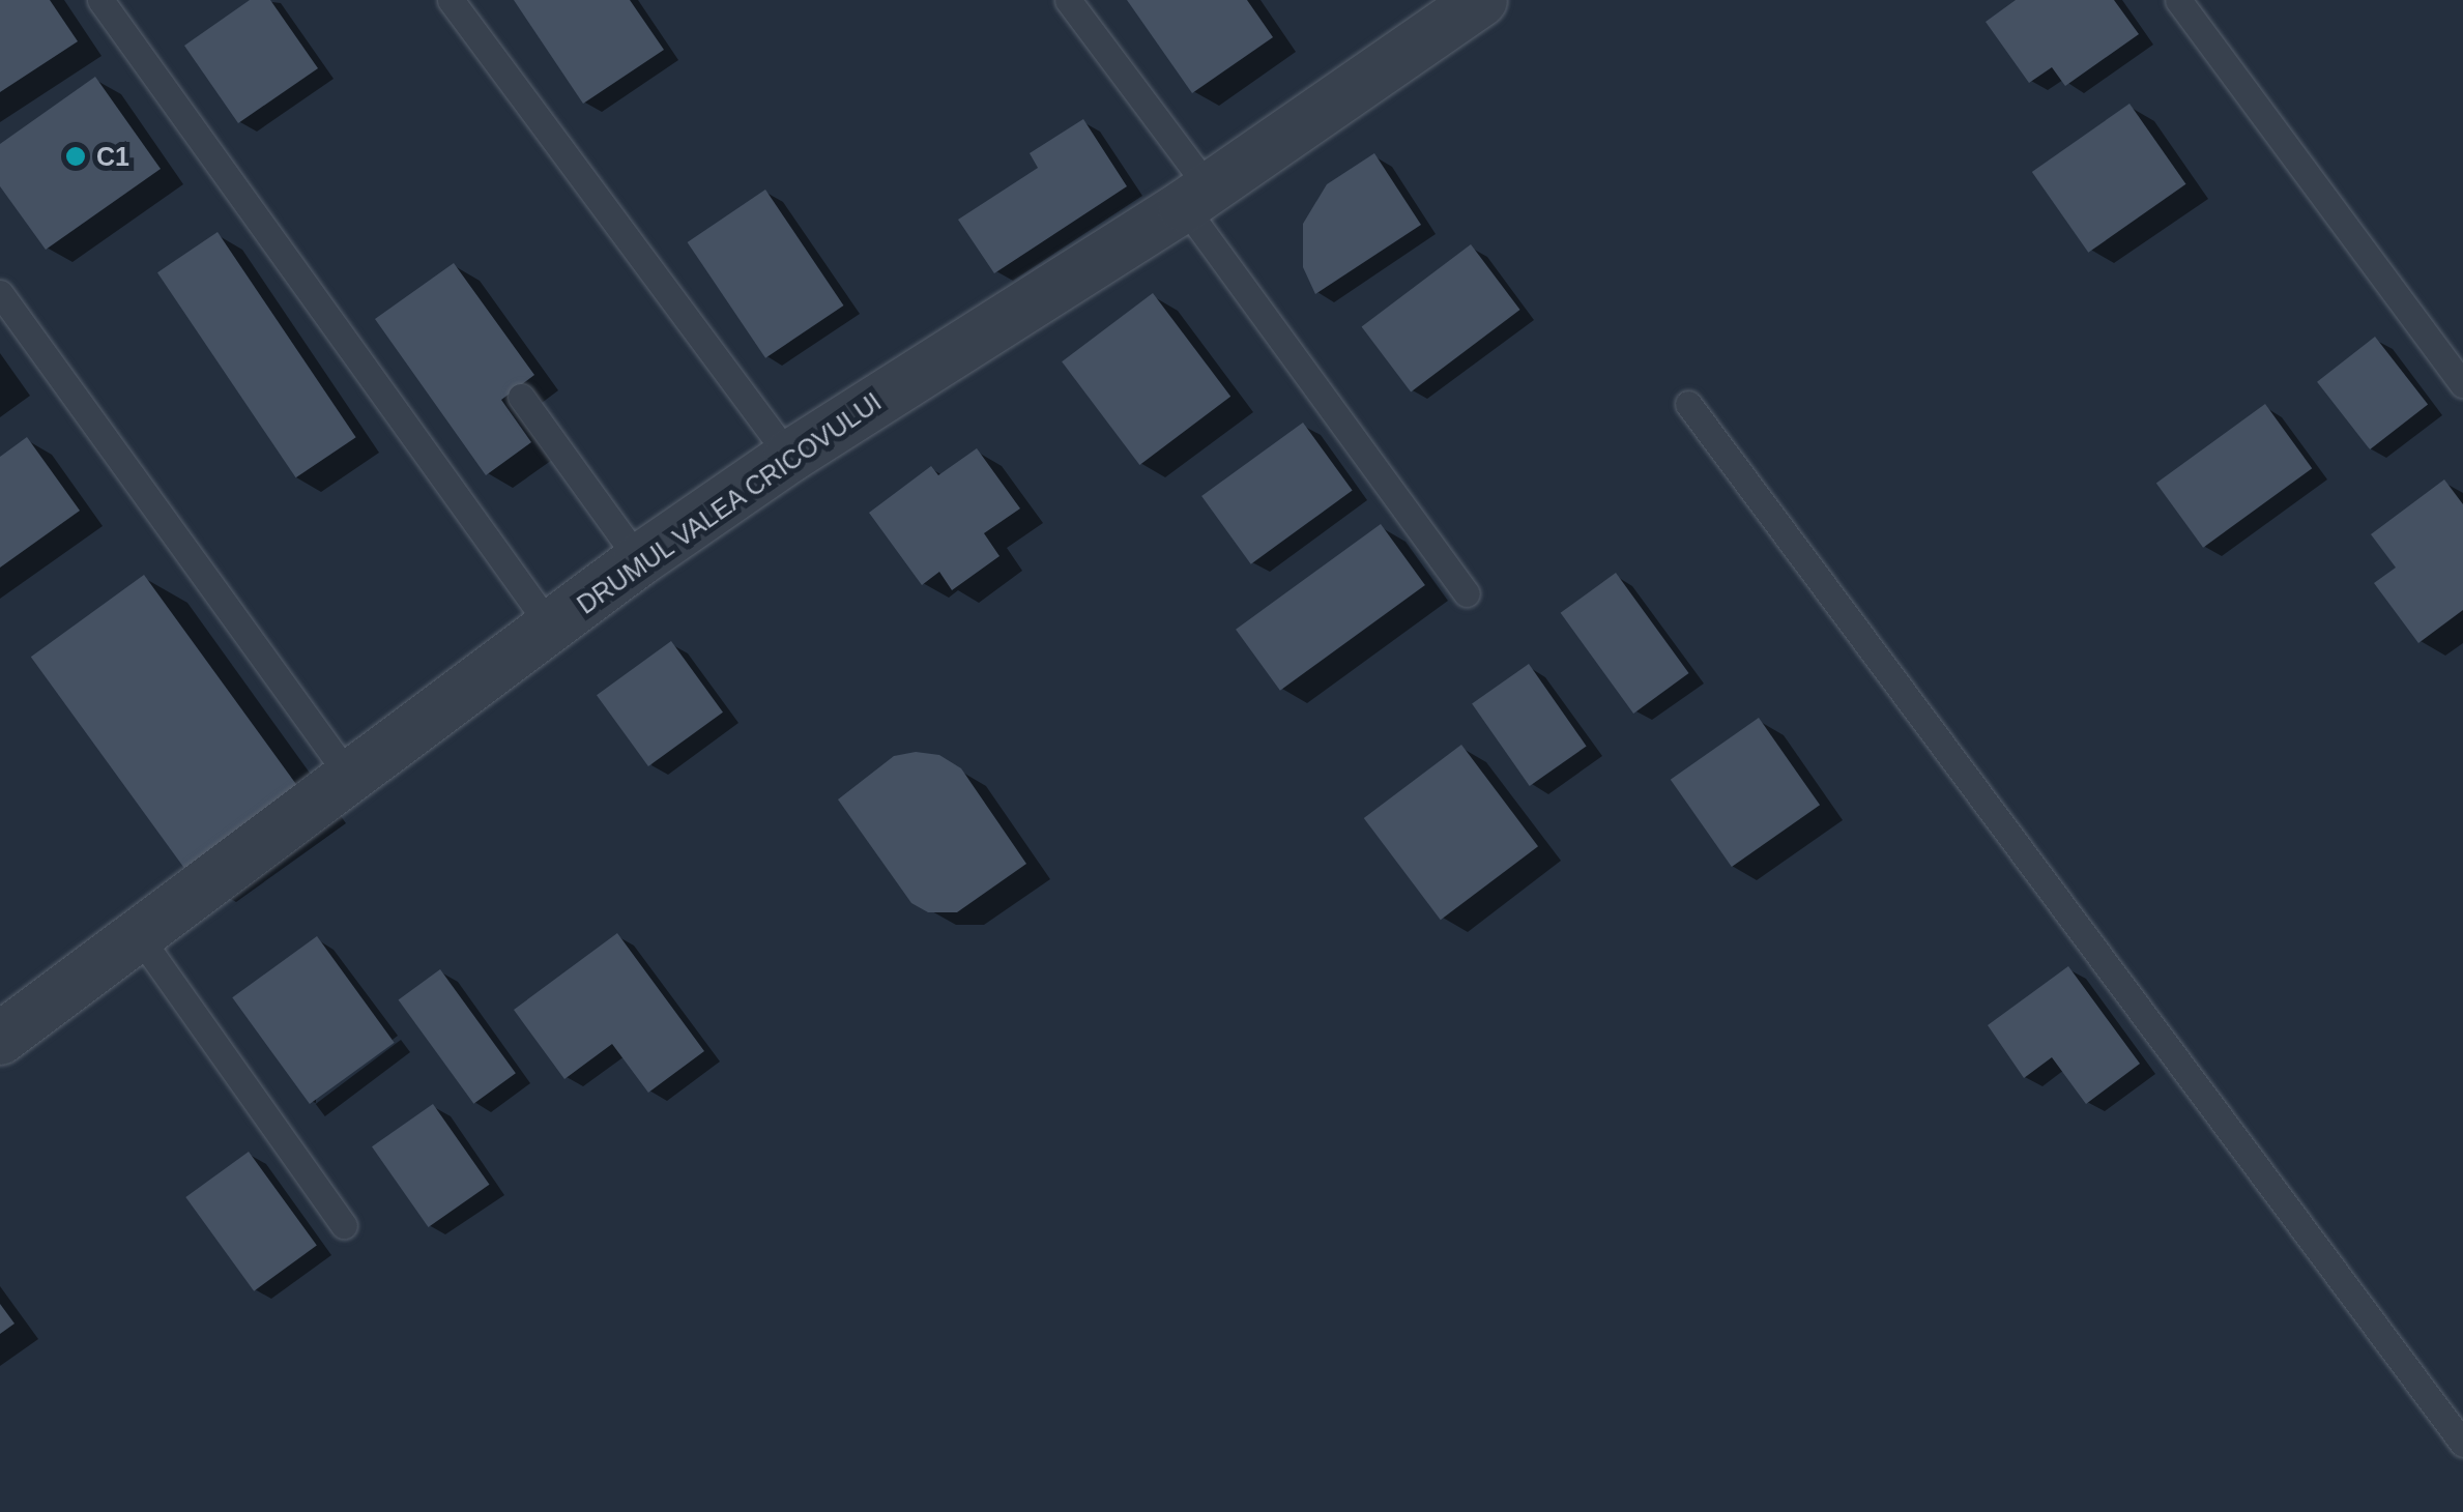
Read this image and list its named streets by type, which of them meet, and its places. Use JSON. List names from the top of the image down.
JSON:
{
  "streets": {
    "street": ["DRUMUL VALEA CRICOVULUI"]
  },
  "places": ["C1"]
}
